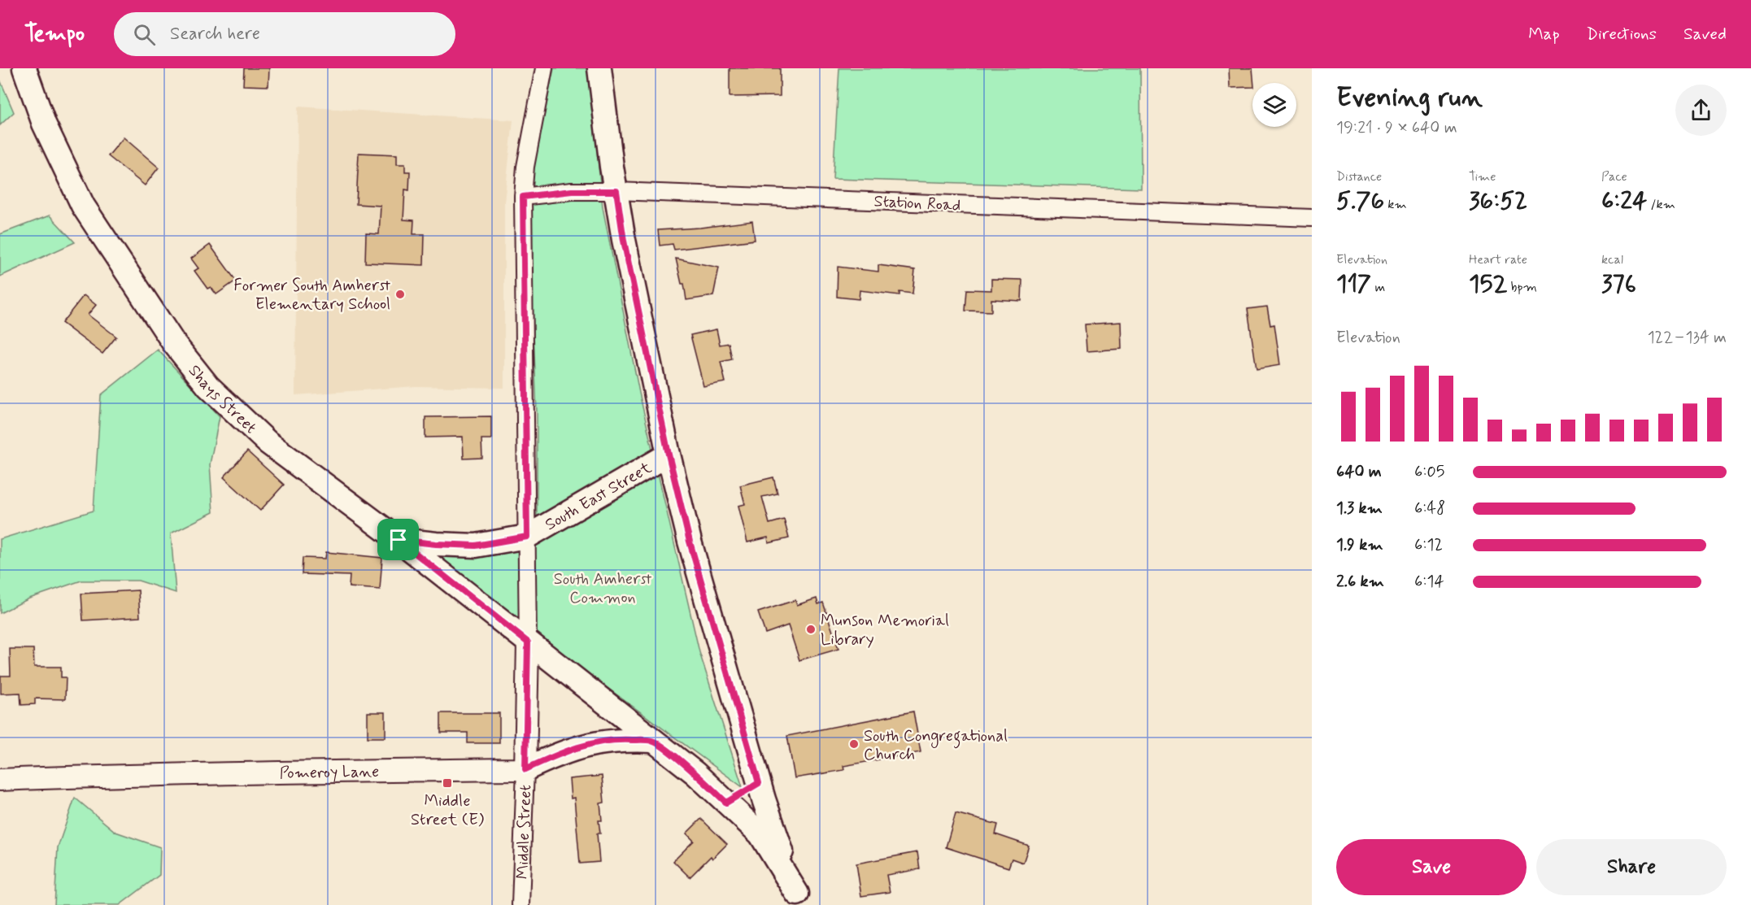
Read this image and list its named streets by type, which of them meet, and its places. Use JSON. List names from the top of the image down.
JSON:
{
  "streets": {
    "main road": ["Shays Street", "South East Street", "Pomeroy Lane"],
    "street": ["Station Road", "Middle Street"]
  },
  "crossings": [
    ["Station Road", "South East Street"],
    ["Shays Street", "South East Street"],
    ["Shays Street", "Middle Street"],
    ["South East Street", "Pomeroy Lane"],
    ["South East Street", "Middle Street"],
    ["Pomeroy Lane", "Middle Street"]
  ],
  "parks": ["South Amherst Common"],
  "places": {
    "other": ["Former South Amherst Elementary School", "Munson Memorial Library", "South Congregational Church"],
    "transit": ["Middle Street (E)"]
  },
  "page": {
    "header": "Tempo",
    "search": "Search here",
    "nav": ["Map", "Directions", "Saved"],
    "heading": ["Evening run", "19:21 · 9 × 640 m"],
    "stats": [
      ["Distance", "5.76 km"],
      ["Time", "36:52"],
      ["Pace", "6:24 /km"],
      ["Elevation", "117 m"],
      ["Heart rate", "152 bpm"],
      ["kcal", "376"]
    ],
    "chart": ["Elevation", "122–134 m"],
    "list": [
      {
        "name": "640 m",
        "note": "6:05"
      },
      {
        "name": "1.3 km",
        "note": "6:48"
      },
      {
        "name": "1.9 km",
        "note": "6:12"
      },
      {
        "name": "2.6 km",
        "note": "6:14"
      }
    ],
    "buttons": ["Save", "Share"]
  }
}
